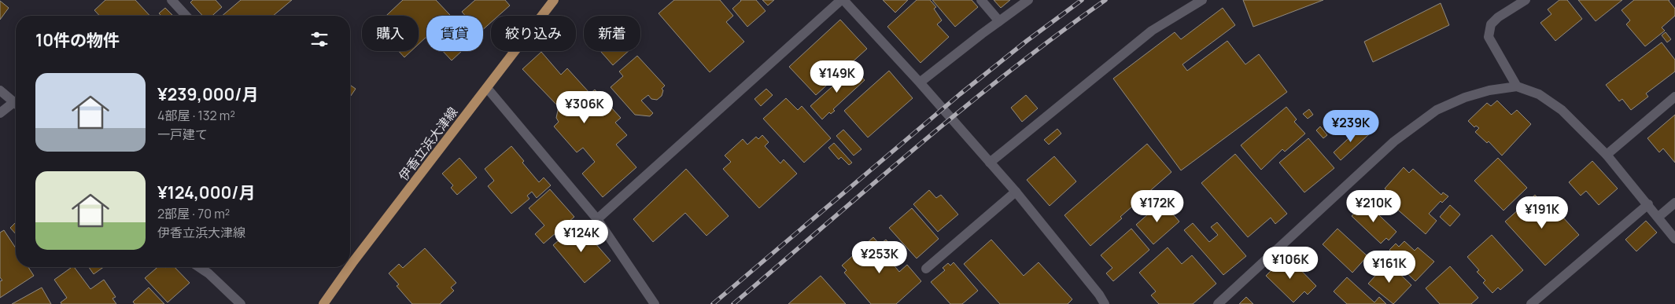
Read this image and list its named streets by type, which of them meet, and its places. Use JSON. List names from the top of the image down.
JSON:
{
  "streets": {
    "main road": ["伊香立浜大津線"]
  },
  "page": {
    "chip": [
      "購入",
      "賃貸",
      "絞り込み",
      "新着"
    ],
    "heading": "10件の物件",
    "price": [
      "¥149K",
      "¥306K",
      "¥239K",
      "¥172K",
      "¥210K",
      "¥191K",
      "¥124K",
      "¥253K",
      "¥106K",
      "¥161K"
    ],
    "list": [
      {
        "name": "¥239,000/月",
        "note": "4部屋 · 132 m² · 一戸建て"
      },
      {
        "name": "¥124,000/月",
        "note": "2部屋 · 70 m² · 伊香立浜大津線"
      }
    ]
  }
}
